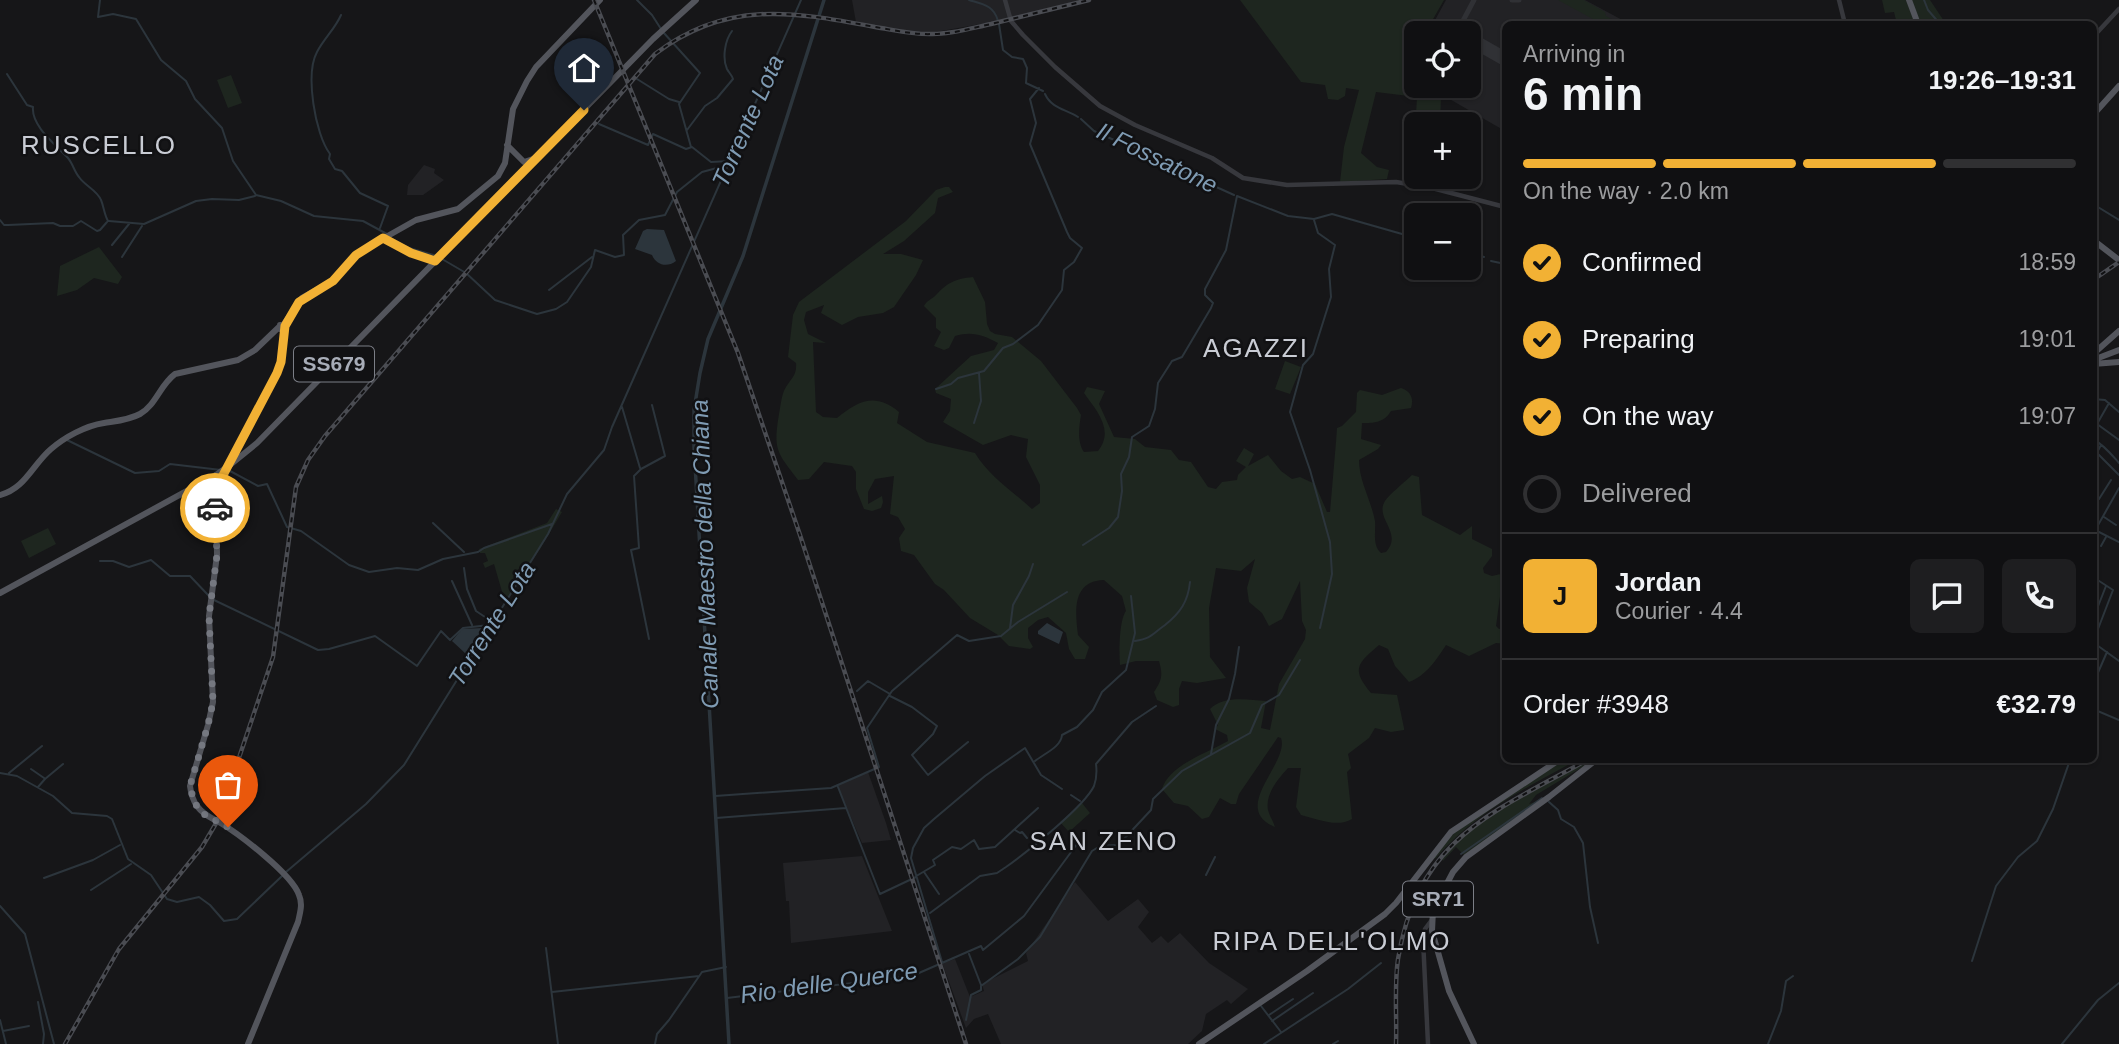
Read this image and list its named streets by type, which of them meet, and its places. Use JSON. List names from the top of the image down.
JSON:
{
  "streets": {
    "main road": ["SS679", "SR71"]
  },
  "districts": [
    "RUSCELLO",
    "AGAZZI",
    "SAN ZENO",
    "RIPA DELL'OLMO"
  ],
  "water": [
    "Torrente Lota",
    "Il Fossatone",
    "Canale Maestro della Chiana",
    "Rio delle Querce"
  ],
  "page": {
    "map_buttons": ["+", "−"],
    "heading": ["6 min", "Arriving in", "19:26–19:31"],
    "panel": [
      "Jordan",
      "Courier · 4.4",
      "Order #3948",
      "€32.79"
    ],
    "bar": "On the way · 2.0 km",
    "list": [
      ["Confirmed", "18:59"],
      ["Preparing", "19:01"],
      ["On the way", "19:07"],
      "Delivered"
    ],
    "round": "J"
  }
}
